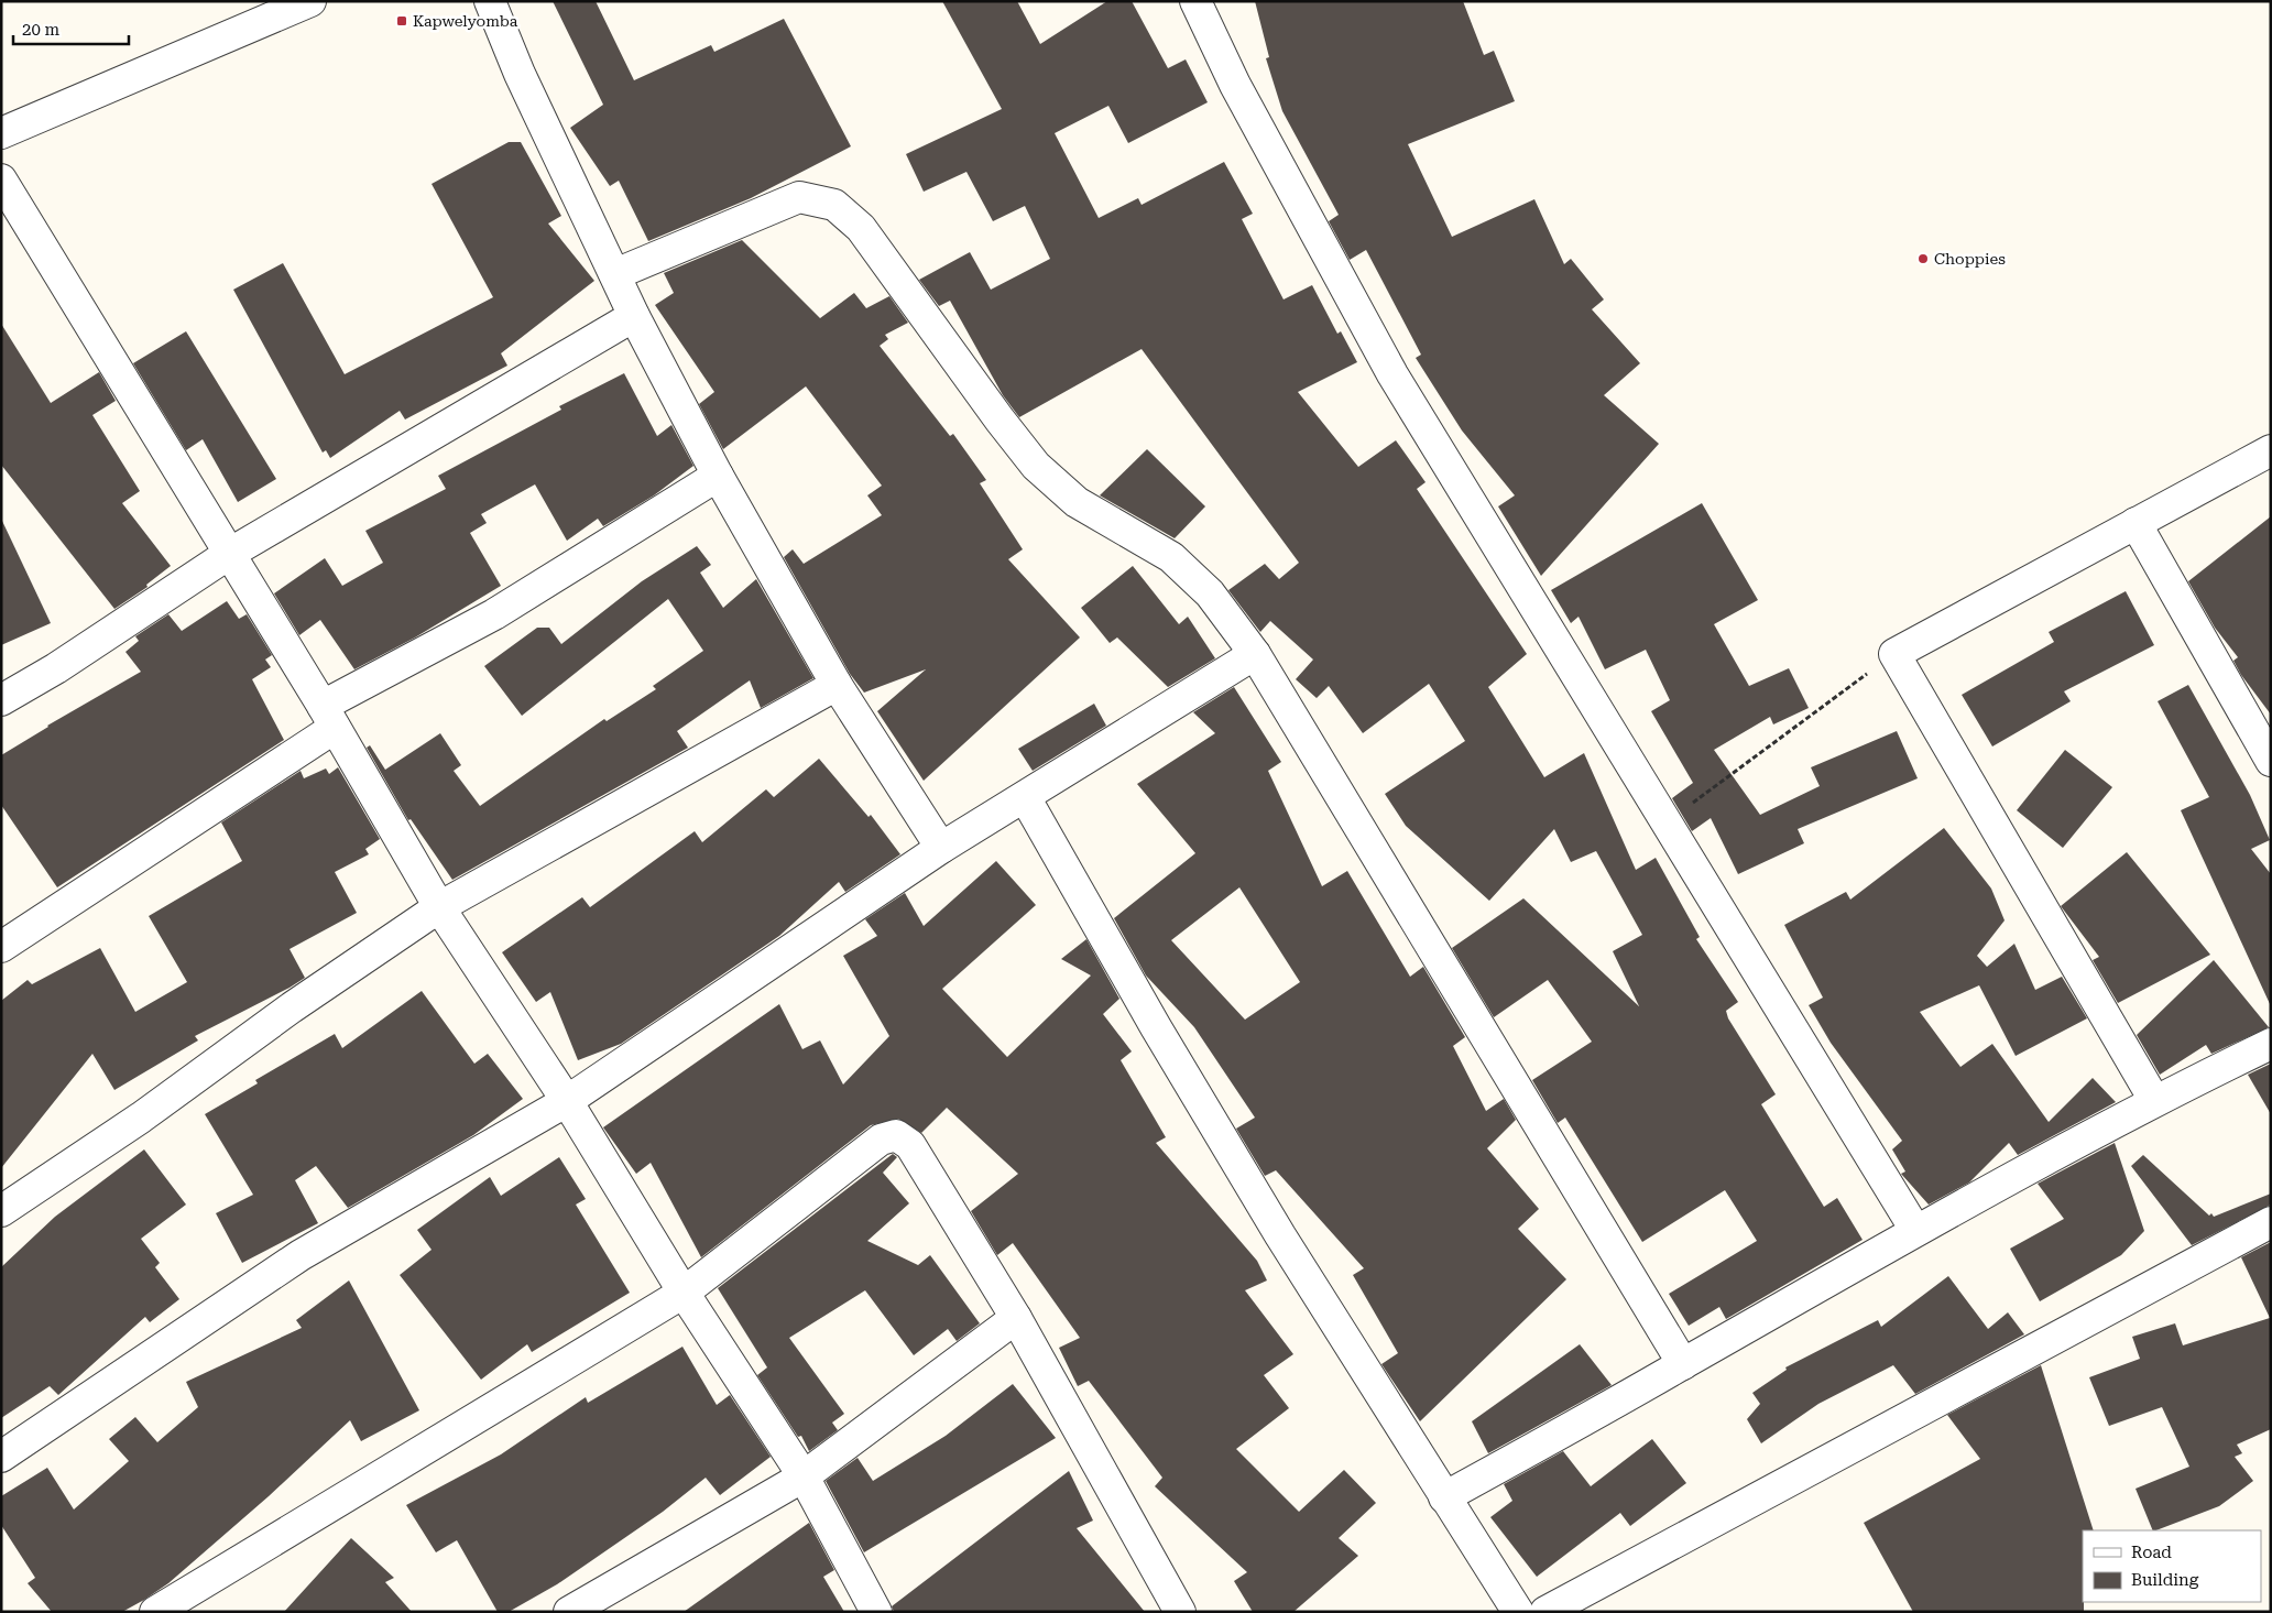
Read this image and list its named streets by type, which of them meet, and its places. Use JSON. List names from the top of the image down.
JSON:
{
  "places": {
    "transit": ["Kapwelyomba"],
    "other": ["Choppies"]
  },
  "legend": ["Road", "Building"],
  "scale_bar": "20 m"
}
